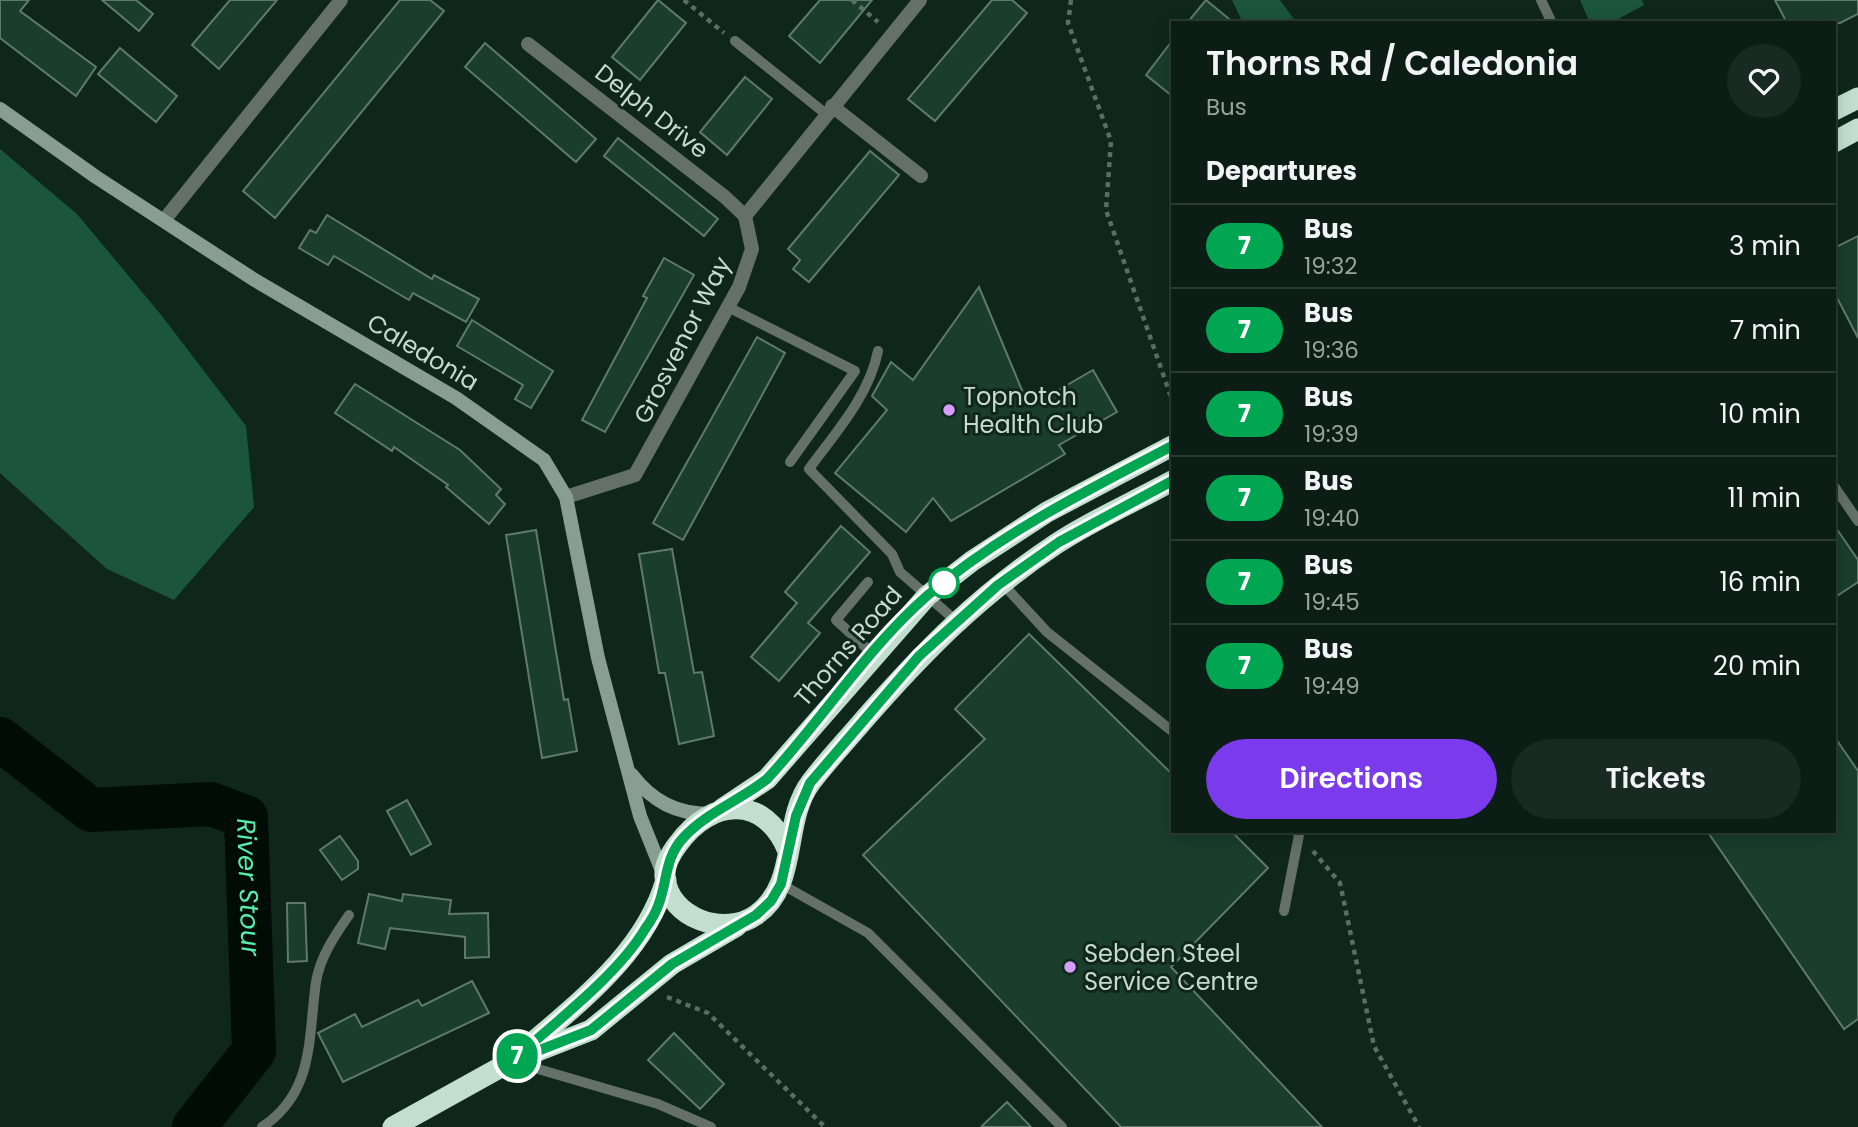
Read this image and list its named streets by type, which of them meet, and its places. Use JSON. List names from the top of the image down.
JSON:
{
  "streets": {
    "highway": ["Thorns Road"],
    "street": ["Delph Drive", "Grosvenor Way", "Caledonia"]
  },
  "crossings": [
    ["Delph Drive", "Grosvenor Way"],
    ["Grosvenor Way", "Caledonia"],
    ["Caledonia", "Thorns Road"]
  ],
  "water": ["River Stour"],
  "places": ["Topnotch Health Club", "Sebden Steel Service Centre"],
  "lines": ["bus line 7"],
  "page": {
    "on_map": "7",
    "heading": [
      ["Thorns Rd / Caledonia", "Bus"],
      "Departures"
    ],
    "list": [
      {
        "mark": "7",
        "name": "Bus",
        "note": "19:32",
        "value": "3 min"
      },
      {
        "mark": "7",
        "name": "Bus",
        "note": "19:36",
        "value": "7 min"
      },
      {
        "mark": "7",
        "name": "Bus",
        "note": "19:39",
        "value": "10 min"
      },
      {
        "mark": "7",
        "name": "Bus",
        "note": "19:40",
        "value": "11 min"
      },
      {
        "mark": "7",
        "name": "Bus",
        "note": "19:45",
        "value": "16 min"
      },
      {
        "mark": "7",
        "name": "Bus",
        "note": "19:49",
        "value": "20 min"
      }
    ],
    "buttons": ["Directions", "Tickets"]
  }
}
